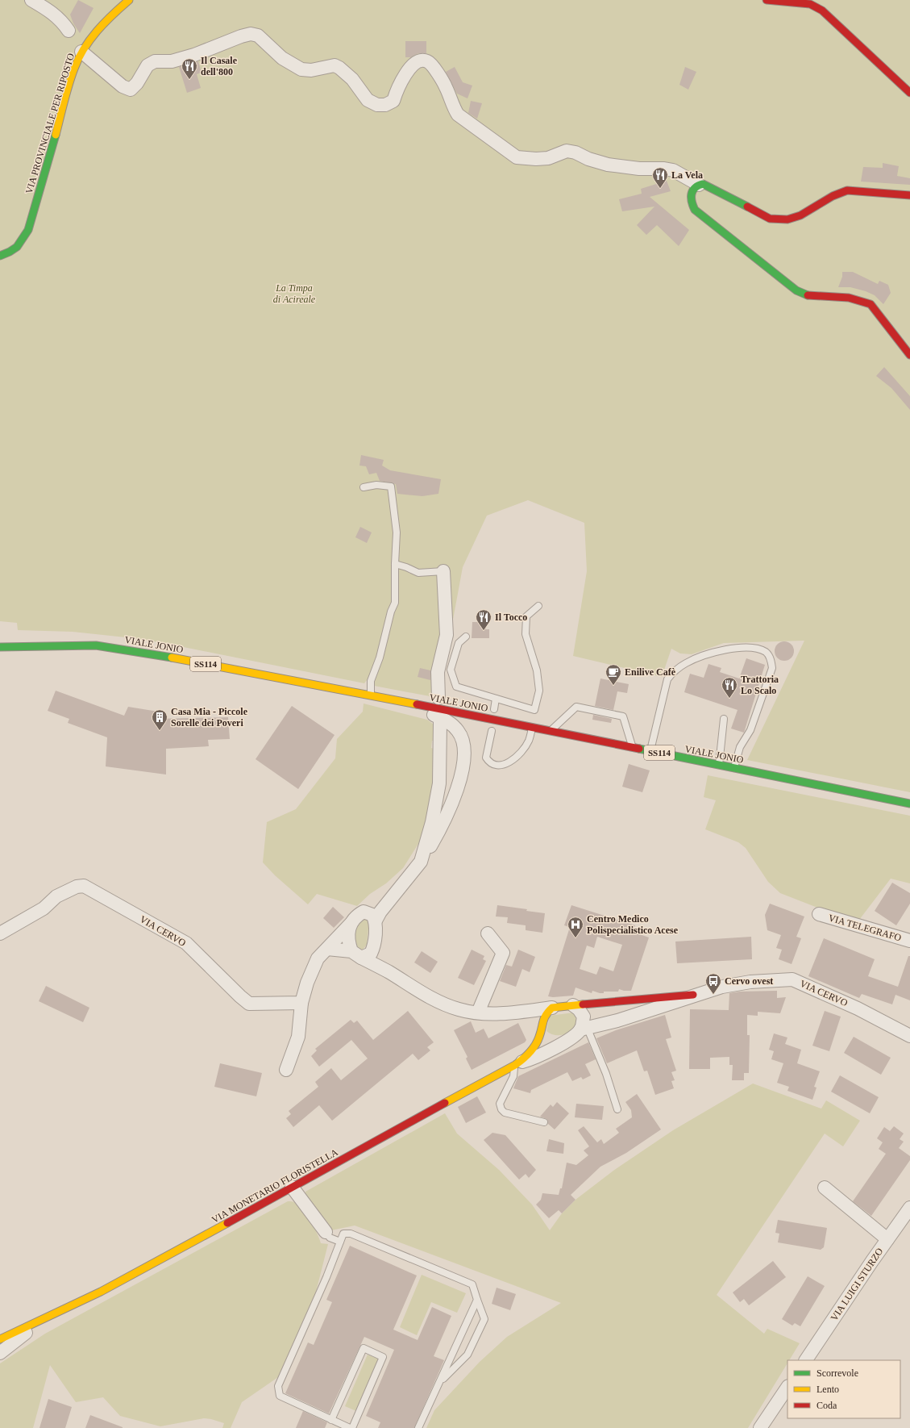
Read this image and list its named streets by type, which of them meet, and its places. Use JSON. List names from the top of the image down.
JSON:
{
  "streets": {
    "street": [
      "VIA PROVINCIALE PER RIPOSTO",
      "VIALE JONIO",
      "SS114",
      "VIA TELEGRAFO",
      "VIA CERVO",
      "VIA MONETARIO FLORISTELLA",
      "VIA LUIGI STURZO"
    ]
  },
  "crossings": [
    ["VIA CERVO", "VIA MONETARIO FLORISTELLA"]
  ],
  "parks": ["La Timpa di Acireale"],
  "places": {
    "restaurant": [
      "Il Casale dell'800",
      "La Vela",
      "Il Tocco",
      "Trattoria Lo Scalo"
    ],
    "cafe": ["Enilive Cafè"],
    "building": ["Casa Mia - Piccole Sorelle dei Poveri"],
    "hospital": ["Centro Medico Polispecialistico Acese"],
    "bus stop": ["Cervo ovest"]
  },
  "legend": ["Scorrevole", "Lento", "Coda"]
}
